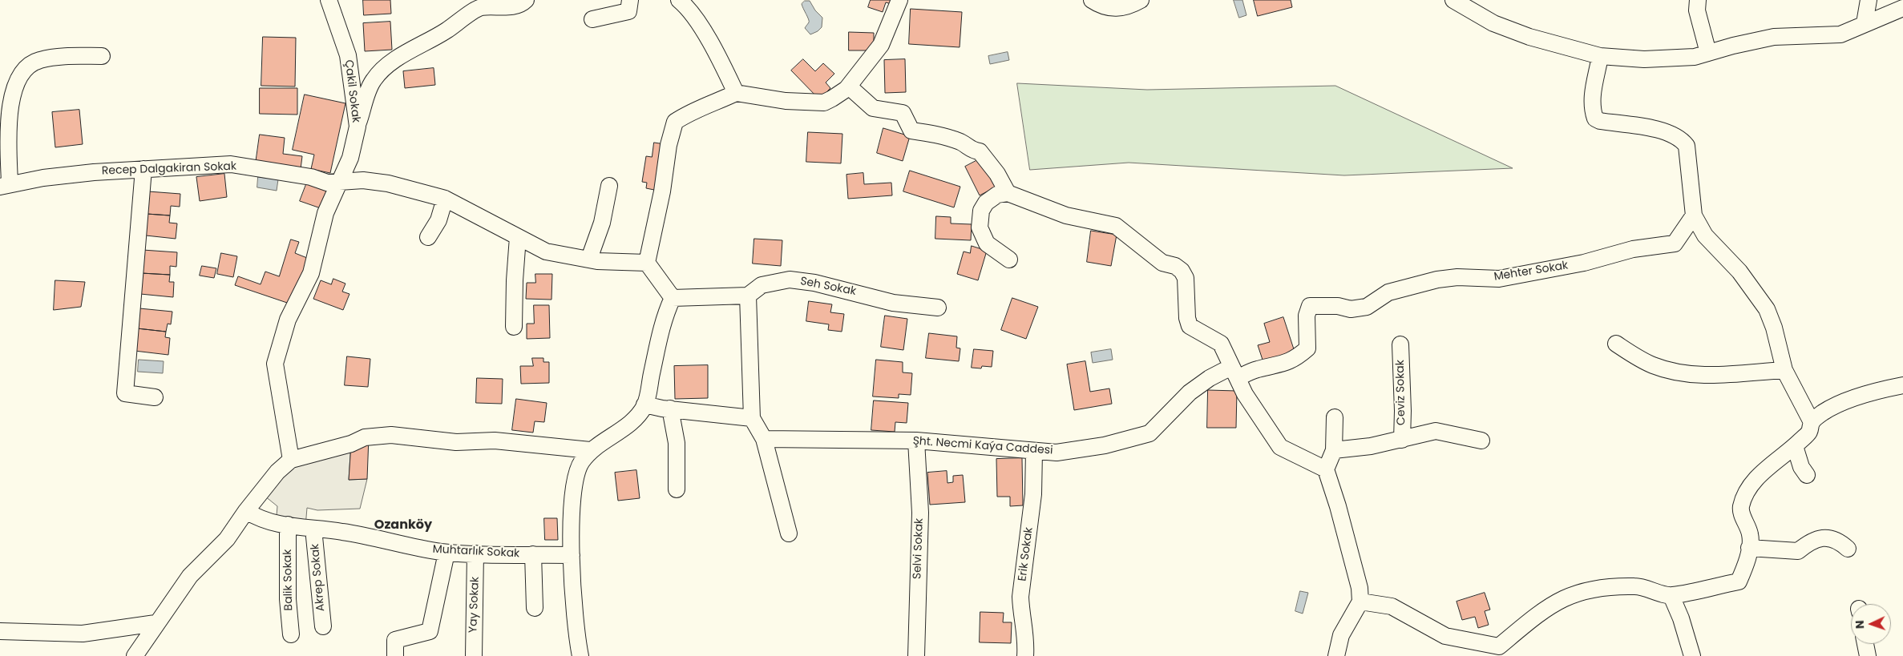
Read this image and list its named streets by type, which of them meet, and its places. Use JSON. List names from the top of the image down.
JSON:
{
  "streets": {
    "street": [
      "Çakil Sokak",
      "Recep Dalgakiran Sokak",
      "Mehter Sokak",
      "Seh Sokak",
      "Ceviz Sokak",
      "Şht. Necmi Kaýa Caddesi",
      "Selvi Sokak",
      "Muhtarlık Sokak",
      "Erik Sokak",
      "Akrep Sokak",
      "Balik Sokak",
      "Yay Sokak"
    ]
  },
  "crossings": [
    ["Çakil Sokak", "Recep Dalgakiran Sokak"],
    ["Mehter Sokak", "Şht. Necmi Kaýa Caddesi"],
    ["Şht. Necmi Kaýa Caddesi", "Selvi Sokak"],
    ["Şht. Necmi Kaýa Caddesi", "Erik Sokak"],
    ["Muhtarlık Sokak", "Akrep Sokak"],
    ["Muhtarlık Sokak", "Balik Sokak"],
    ["Muhtarlık Sokak", "Yay Sokak"]
  ],
  "districts": ["Ozanköy"],
  "north": "left"
}
